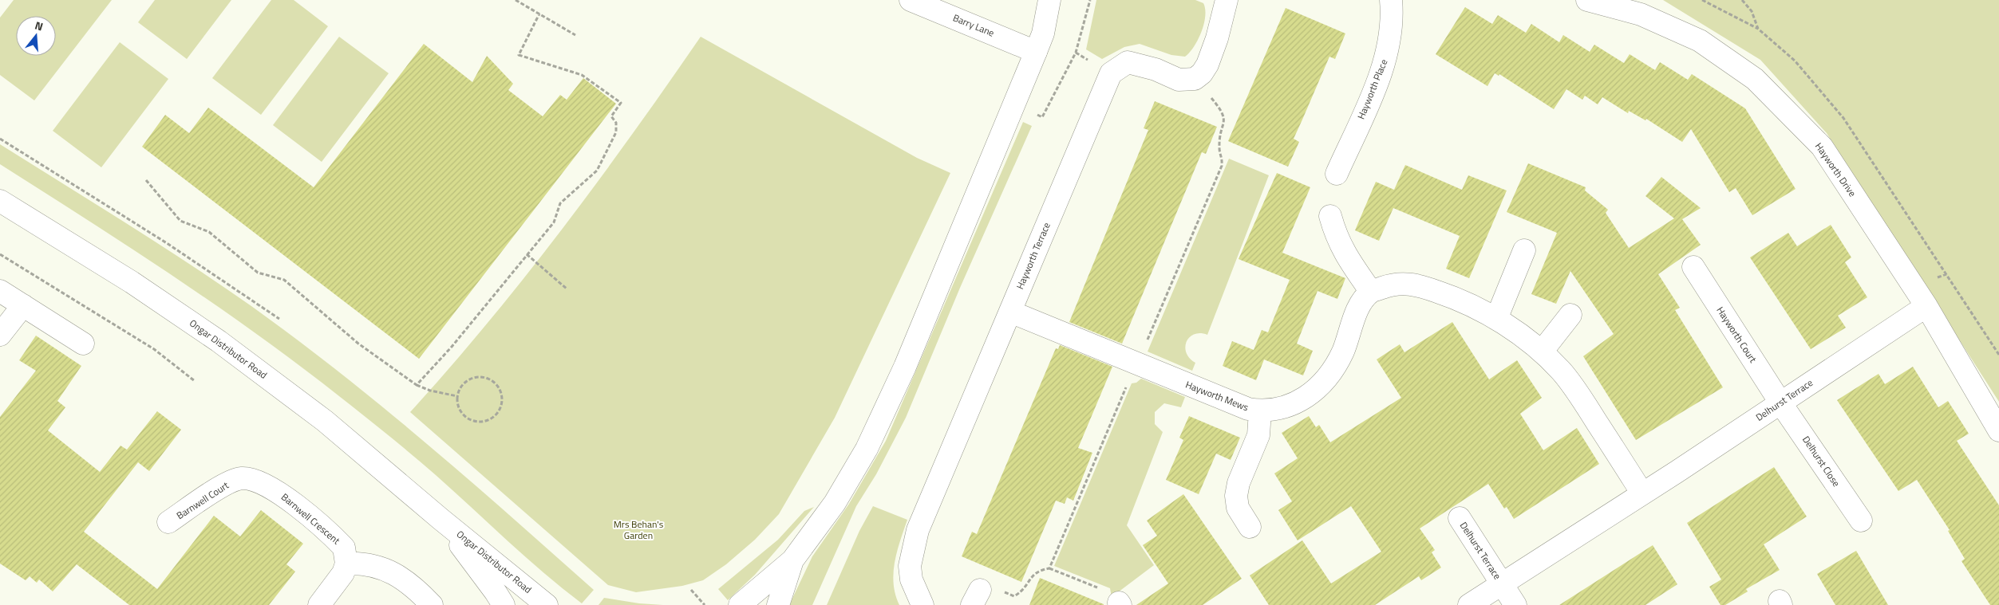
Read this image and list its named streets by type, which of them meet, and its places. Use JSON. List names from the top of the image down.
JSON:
{
  "streets": {
    "street": [
      "Barry Lane",
      "Hayworth Place",
      "Hayworth Drive",
      "Hayworth Terrace",
      "Hayworth Court",
      "Ongar Distributor Road",
      "Hayworth Mews",
      "Delhurst Terrace",
      "Delhurst Close",
      "Barnwell Court",
      "Barnwell Crescent"
    ]
  },
  "crossings": [
    ["Hayworth Drive", "Delhurst Terrace"],
    ["Hayworth Terrace", "Hayworth Mews"],
    ["Hayworth Court", "Delhurst Terrace"],
    ["Hayworth Court", "Delhurst Close"],
    ["Delhurst Terrace", "Delhurst Close"],
    ["Barnwell Court", "Barnwell Crescent"]
  ],
  "parks": ["Mrs Behan's Garden"],
  "north": "top"
}
